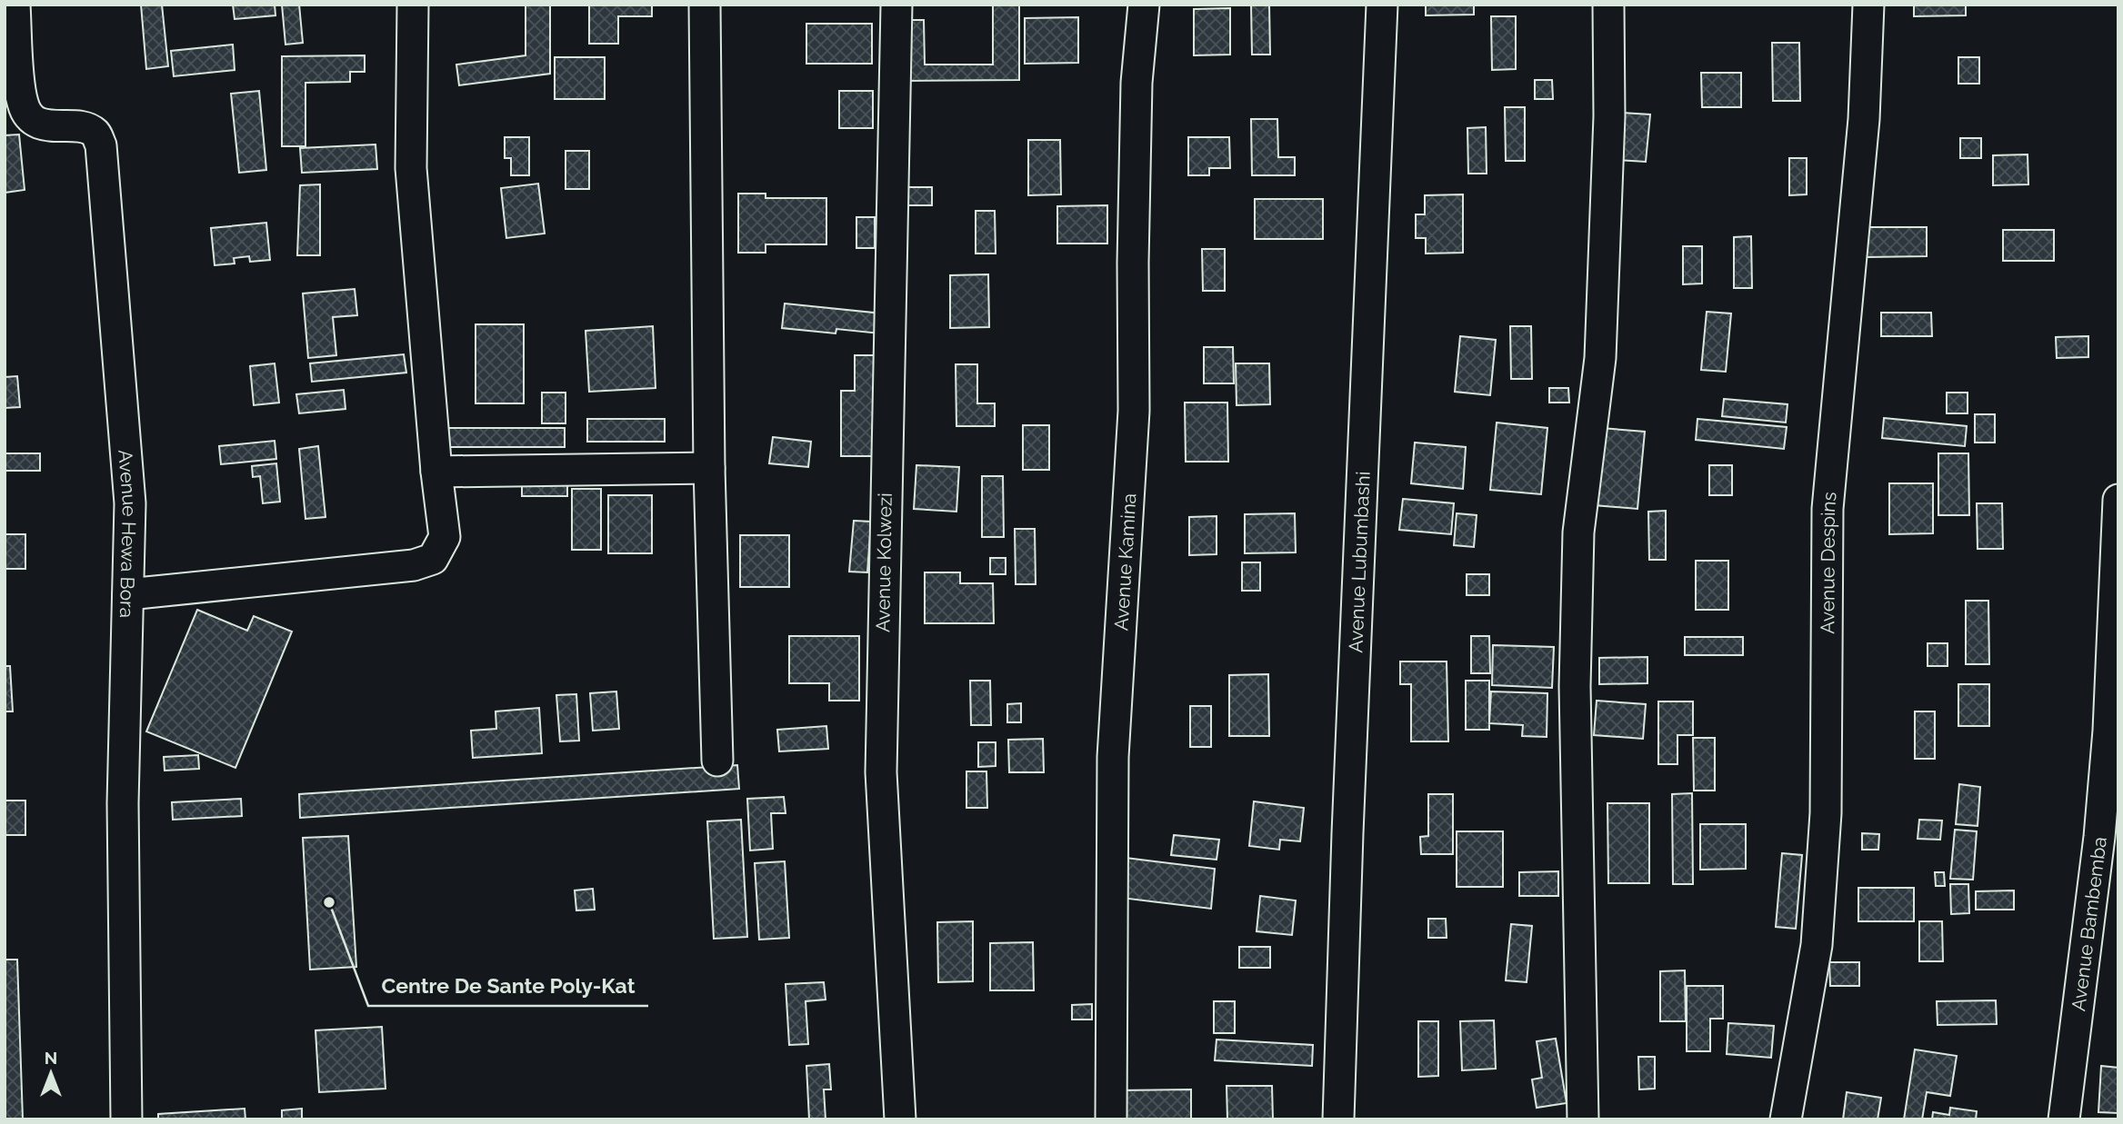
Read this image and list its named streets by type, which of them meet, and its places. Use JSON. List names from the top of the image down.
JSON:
{
  "streets": {
    "street": [
      "Avenue Hewa Bora",
      "Avenue Kamina",
      "Avenue Kolwezi",
      "Avenue Lubumbashi",
      "Avenue Despins",
      "Avenue Bambemba"
    ]
  },
  "places": ["Centre De Sante Poly-Kat"],
  "north": "top"
}
